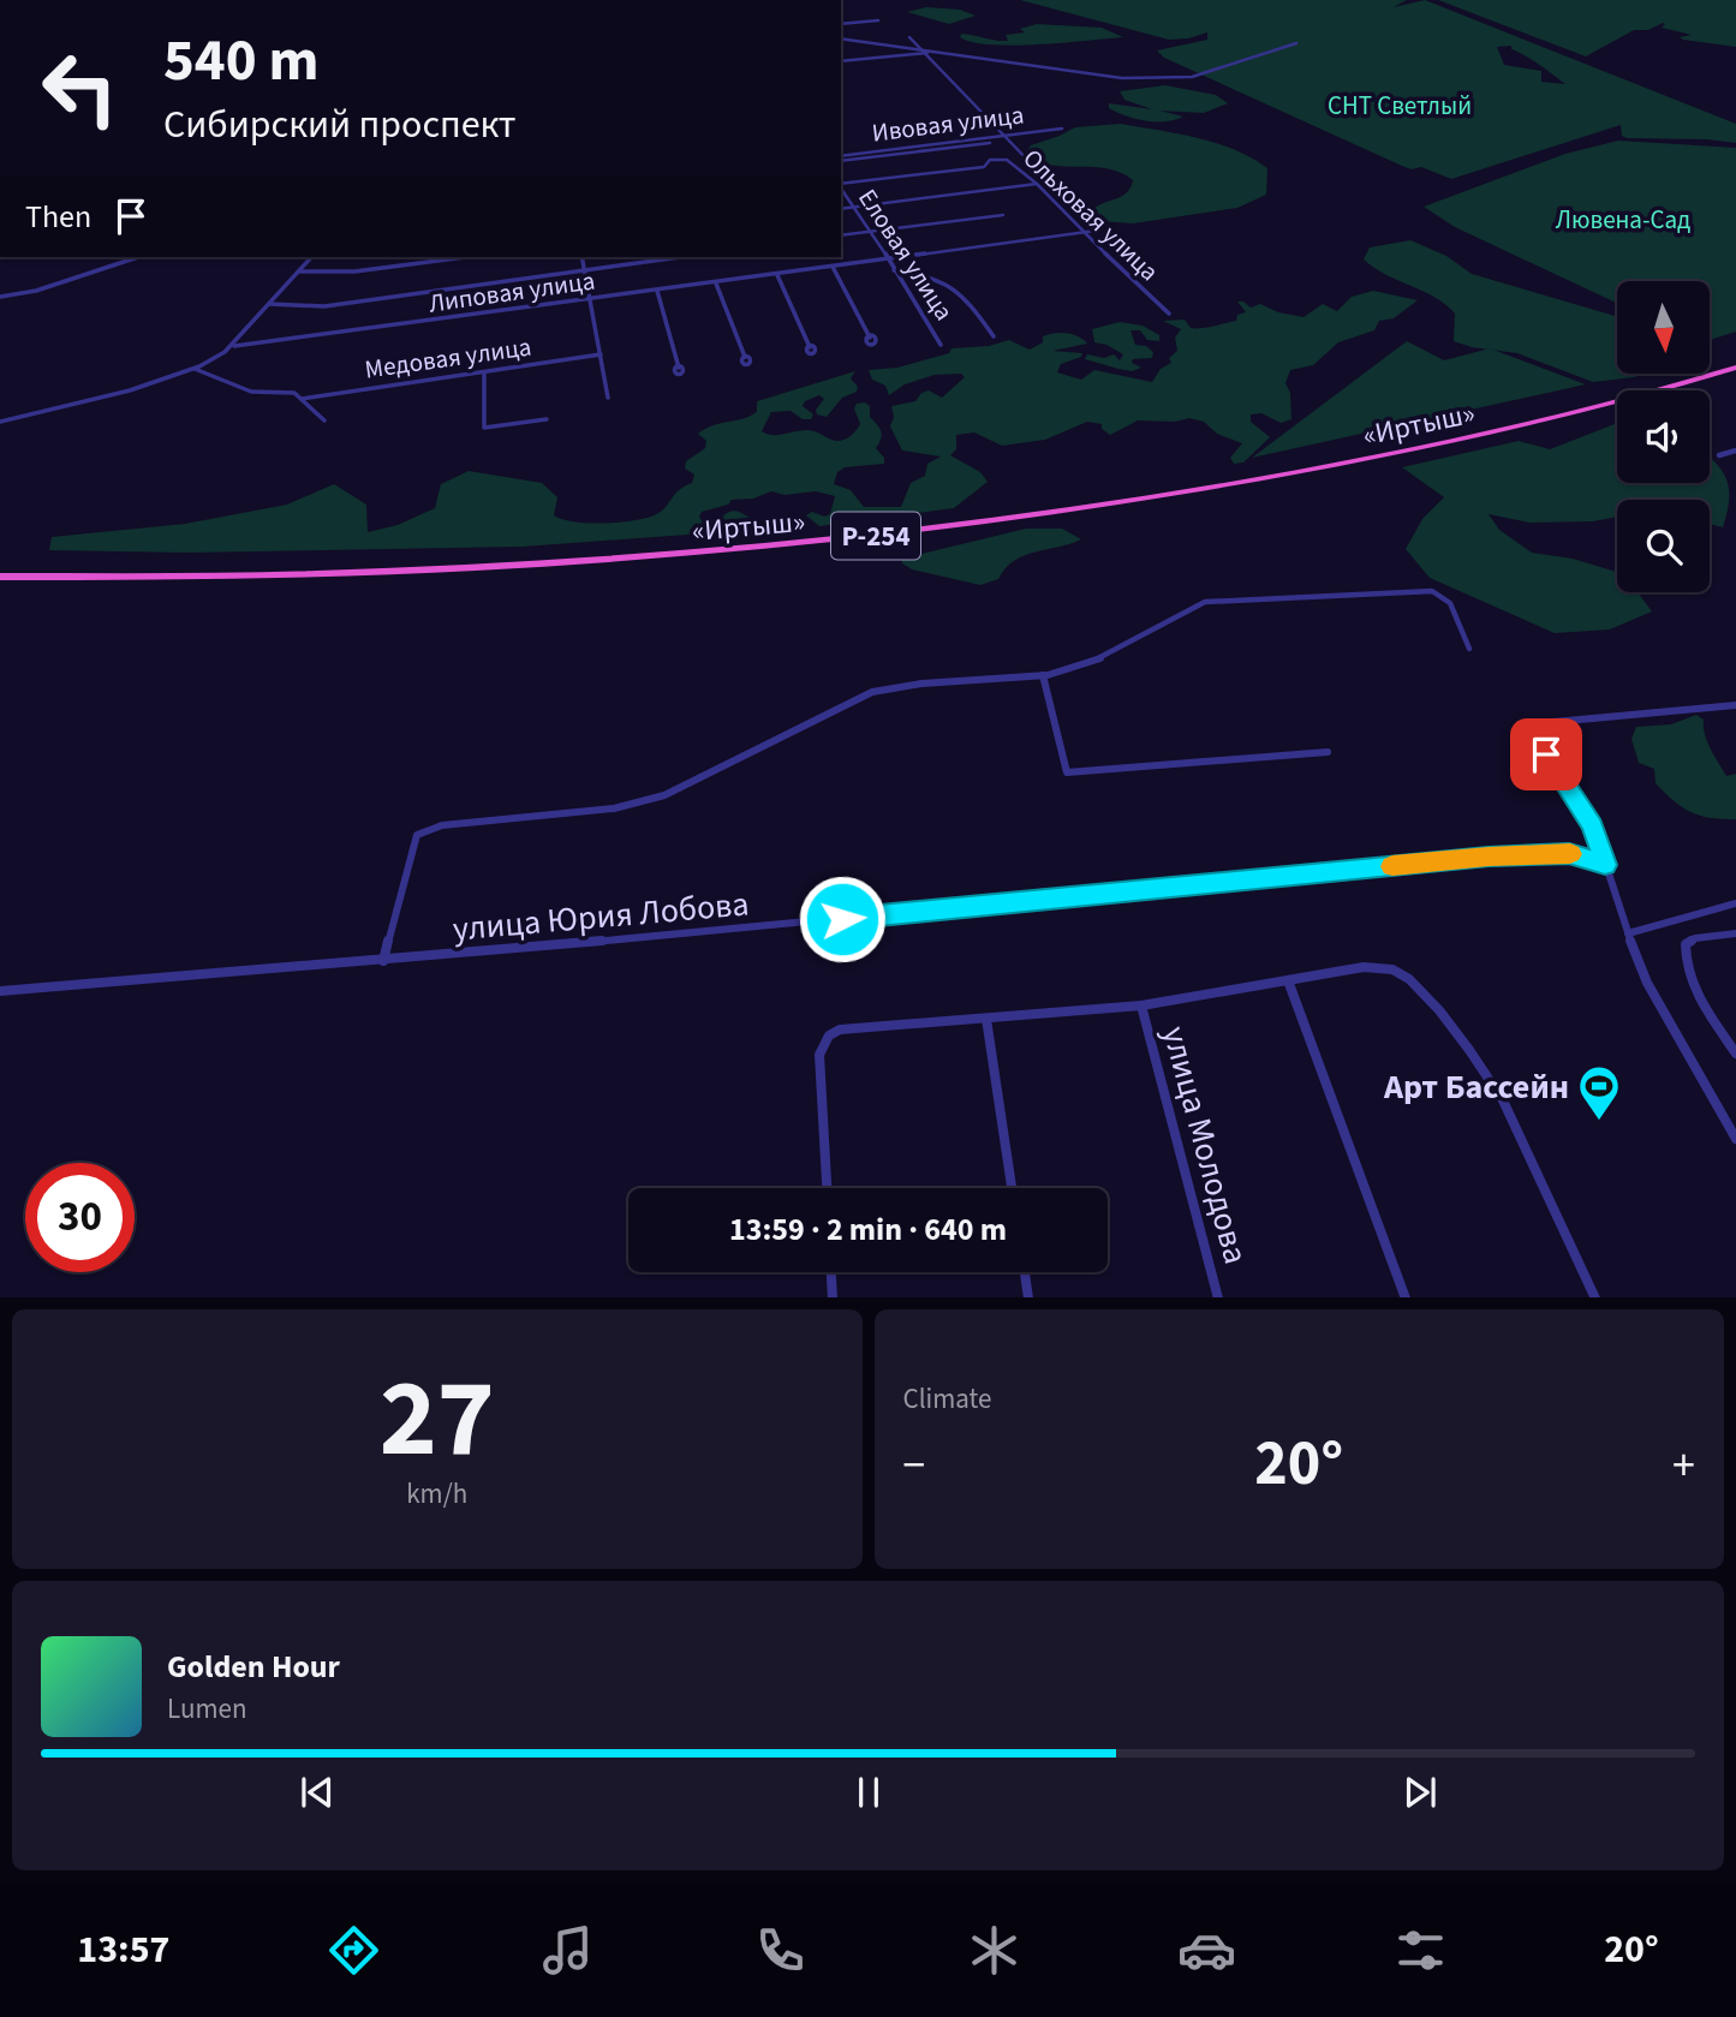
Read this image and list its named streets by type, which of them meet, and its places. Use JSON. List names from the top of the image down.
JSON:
{
  "streets": {
    "highway": ["«Иртыш»", "Р-254"],
    "street": [
      "Ивовая улица",
      "Ольховая улица",
      "Еловая улица",
      "Липовая улица",
      "Медовая улица",
      "улица Юрия Лобова",
      "улица Молодова"
    ]
  },
  "crossings": [
    ["Ивовая улица", "Липовая улица"],
    ["Ольховая улица", "Липовая улица"],
    ["Еловая улица", "Липовая улица"]
  ],
  "parks": ["СНТ Светлый", "Лювена-Сад"],
  "places": {
    "sports": ["Арт Бассейн"]
  },
  "north": "bottom",
  "page": {
    "turn": ["540 m", "Сибирский проспект"],
    "then": "Then",
    "limit": "30",
    "trip": "13:59 · 2 min · 640 m",
    "tile": [
      ["27", "km/h"],
      "Climate"
    ],
    "heat": ["−", "20°", "+"],
    "song": ["Golden Hour", "Lumen"],
    "tabs": ["13:57", "20°"]
  }
}
